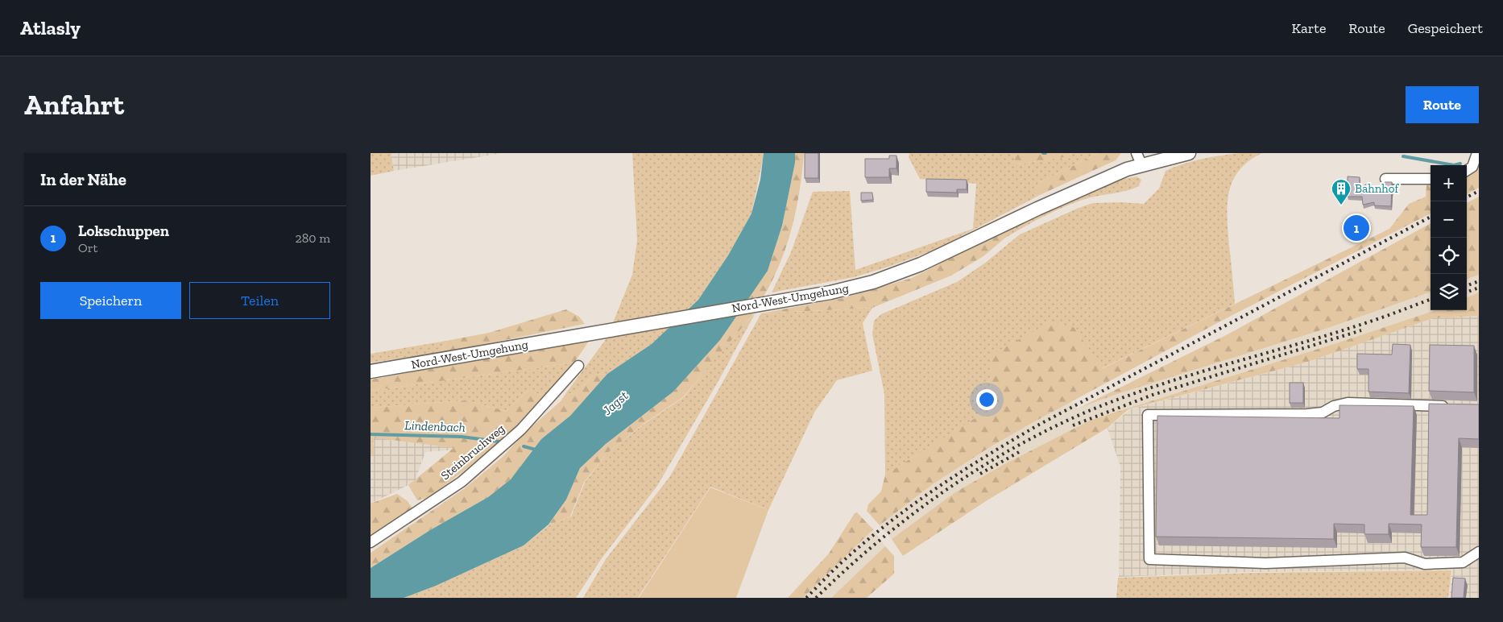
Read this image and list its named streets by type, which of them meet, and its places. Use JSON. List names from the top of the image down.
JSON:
{
  "streets": {
    "main road": ["Nord-West-Umgehung"],
    "lane": ["Steinbruchweg"]
  },
  "water": ["Jagst", "Lindenbach"],
  "places": {
    "building": ["Bahnhof"]
  },
  "page": {
    "header": "Atlasly",
    "nav": ["Karte", "Route", "Gespeichert"],
    "buttons": [
      "Route",
      ["Speichern", "Teilen"]
    ],
    "title": "Anfahrt",
    "heading": "In der Nähe",
    "map_buttons": ["+", "−"],
    "list": [
      {
        "mark": "1",
        "name": "Lokschuppen",
        "note": "Ort",
        "value": "280 m"
      }
    ],
    "pins": "1"
  }
}
